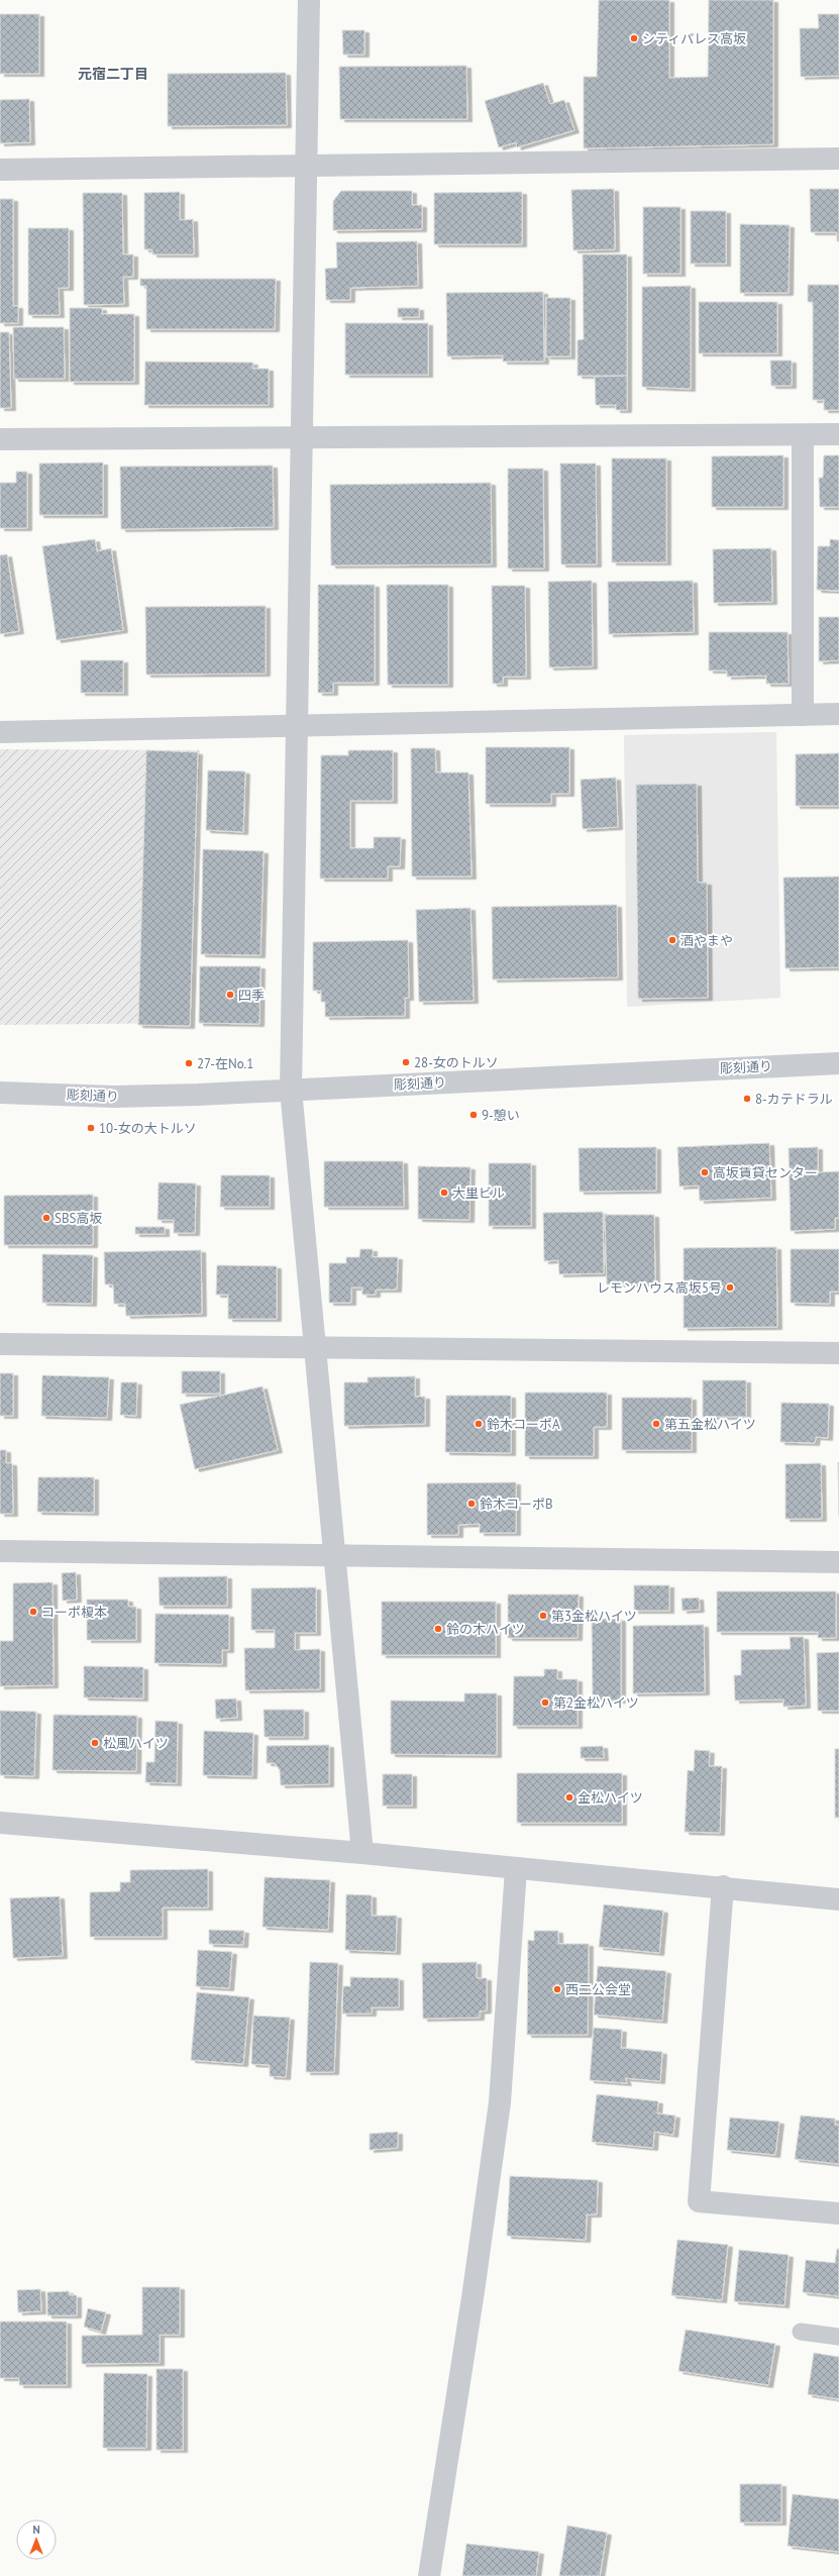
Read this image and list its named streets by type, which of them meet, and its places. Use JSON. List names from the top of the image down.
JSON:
{
  "streets": {
    "street": ["彫刻通り"]
  },
  "districts": ["元宿二丁目"],
  "places": [
    "シティパレス高坂",
    "酒やまや",
    "四季",
    "28-女のトルソ",
    "27-在No.1",
    "8-カテドラル",
    "9-憩い",
    "10-女の大トルソ",
    "高坂賃貸センター",
    "大里ビル",
    "SBS高坂",
    "レモンハウス高坂5号",
    "鈴木コーポA",
    "第五金松ハイツ",
    "鈴木コーポB",
    "コーポ榎本",
    "第3金松ハイツ",
    "鈴の木ハイツ",
    "第2金松ハイツ",
    "松風ハイツ",
    "金松ハイツ",
    "西二公会堂"
  ],
  "north": "top"
}
